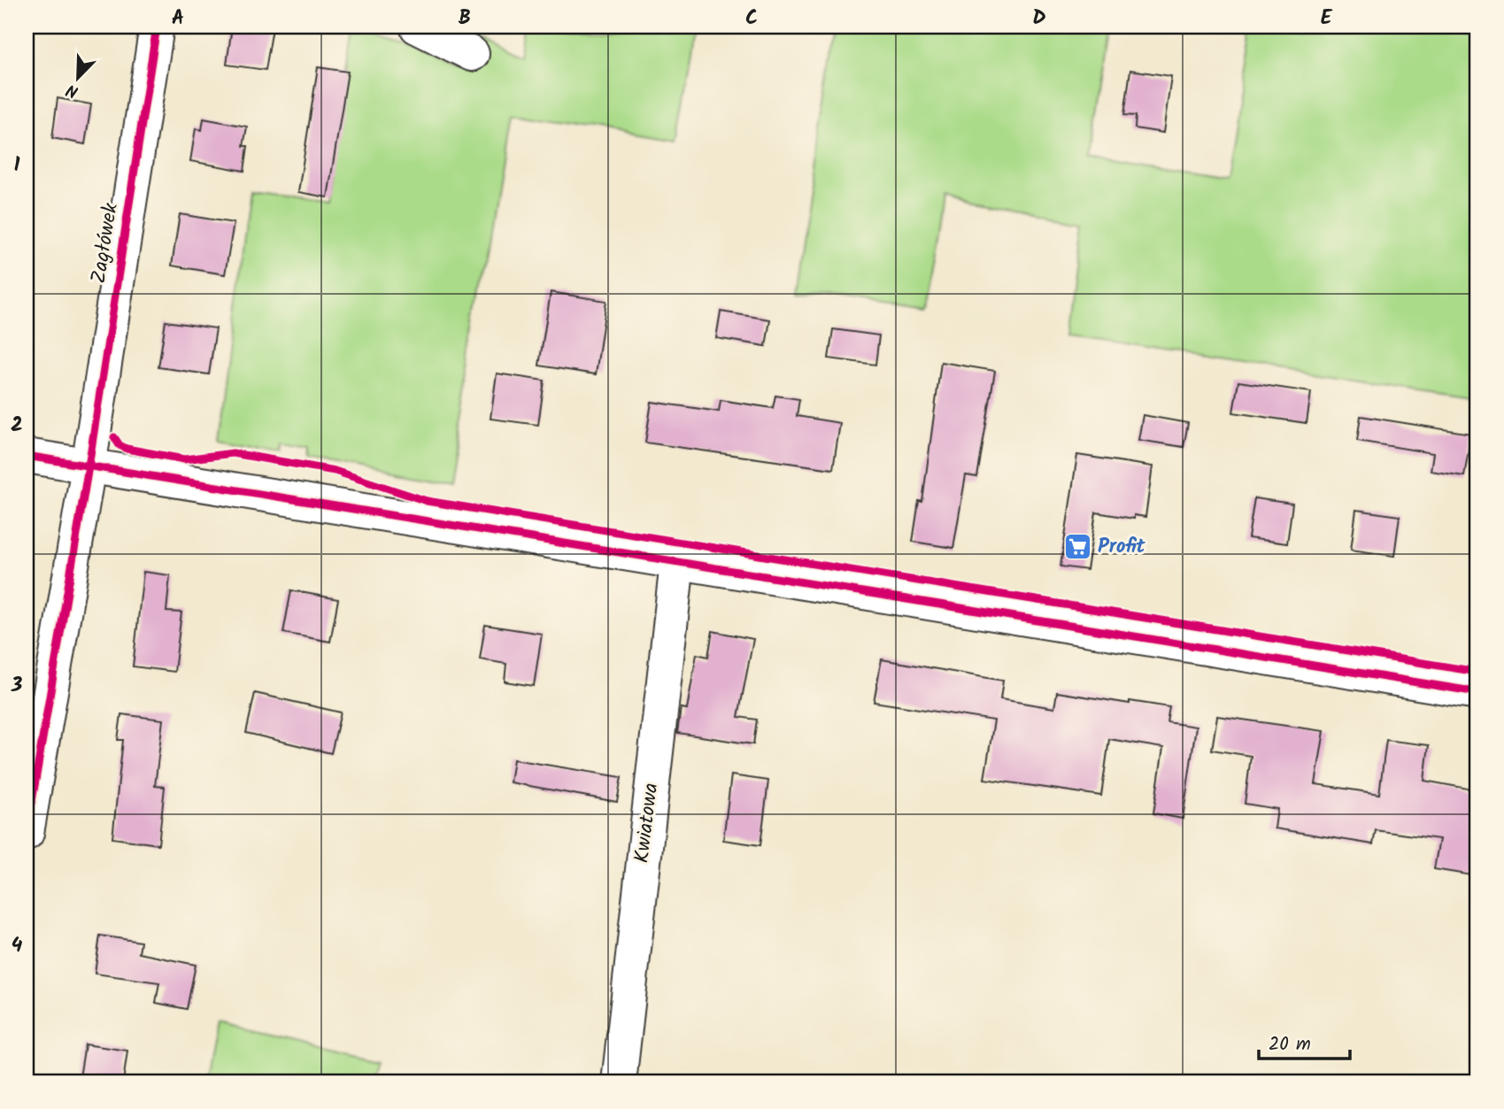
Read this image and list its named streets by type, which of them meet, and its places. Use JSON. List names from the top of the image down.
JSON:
{
  "streets": {
    "street": ["Zagłówek", "Kwiatowa"]
  },
  "places": {
    "supermarket": ["Profit"]
  },
  "scale_bar": "20 m",
  "north": "bottom left",
  "grid": {
    "columns": [
      "A",
      "B",
      "C",
      "D",
      "E"
    ],
    "rows": [
      "1",
      "2",
      "3",
      "4"
    ]
  }
}
